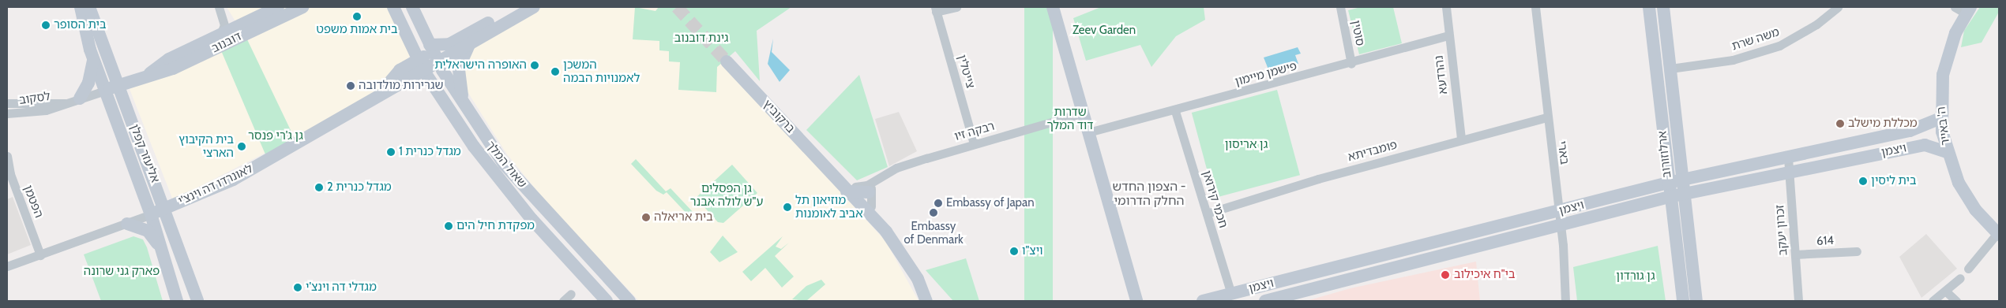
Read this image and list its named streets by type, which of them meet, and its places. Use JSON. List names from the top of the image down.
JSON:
{
  "streets": {
    "street": [
      "סוטין",
      "משה שרת",
      "דובנוב",
      "צייטלין",
      "פישמן מיימון",
      "נהרדעא",
      "לסקוב",
      "ברקוביץ",
      "ה' באייר",
      "רבקה זיו",
      "ויצמן",
      "פומבדיתא",
      "בארי",
      "אליעזר קפלן",
      "ארלוזורוב",
      "שאול המלך",
      "לאונרדו דה וינצ'י",
      "חכמי קירואן",
      "הפטמן",
      "זכרון יעקב",
      "614"
    ]
  },
  "crossings": [
    ["סוטין", "פישמן מיימון"],
    ["משה שרת", "ארלוזורוב"],
    ["דובנוב", "לסקוב"],
    ["דובנוב", "אליעזר קפלן"],
    ["צייטלין", "רבקה זיו"],
    ["פישמן מיימון", "נהרדעא"],
    ["פישמן מיימון", "חכמי קירואן"],
    ["נהרדעא", "פומבדיתא"],
    ["לסקוב", "אליעזר קפלן"],
    ["ברקוביץ", "רבקה זיו"],
    ["ה' באייר", "ויצמן"],
    ["ויצמן", "בארי"],
    ["ויצמן", "ארלוזורוב"],
    ["ויצמן", "חכמי קירואן"],
    ["ויצמן", "זכרון יעקב"],
    ["פומבדיתא", "בארי"],
    ["פומבדיתא", "חכמי קירואן"],
    ["אליעזר קפלן", "לאונרדו דה וינצ'י"],
    ["שאול המלך", "לאונרדו דה וינצ'י"],
    ["לאונרדו דה וינצ'י", "הפטמן"],
    ["זכרון יעקב", "614"]
  ],
  "districts": ["הצפון החדש - החלק הדרומי"],
  "parks": [
    "Zeev Garden",
    "גינת דובנוב",
    "שדרות דוד המלך",
    "גן ג'רי פנסר",
    "גן אריסון",
    "גן הפסלים ע\"ש לולה אבנר",
    "פארק גני שרונה",
    "גן גורדון"
  ],
  "places": [
    "בית אמות משפט",
    "בית הסופר",
    "האופרה הישראלית",
    "המשכן לאמנויות הבמה",
    "שגרירות מולדובה",
    "מכללת מישלב",
    "בית הקיבוץ הארצי",
    "מגדל כנרית 1",
    "בית ליסין",
    "מגדל כנרית 2",
    "Embassy of Japan",
    "מוזיאון תל אביב לאומנות",
    "Embassy of Denmark",
    "בית אריאלה",
    "מפקדת חיל הים",
    "ויצ\"ו",
    "בי\"ח איכילוב",
    "מגדלי דה וינצ'י"
  ]
}
